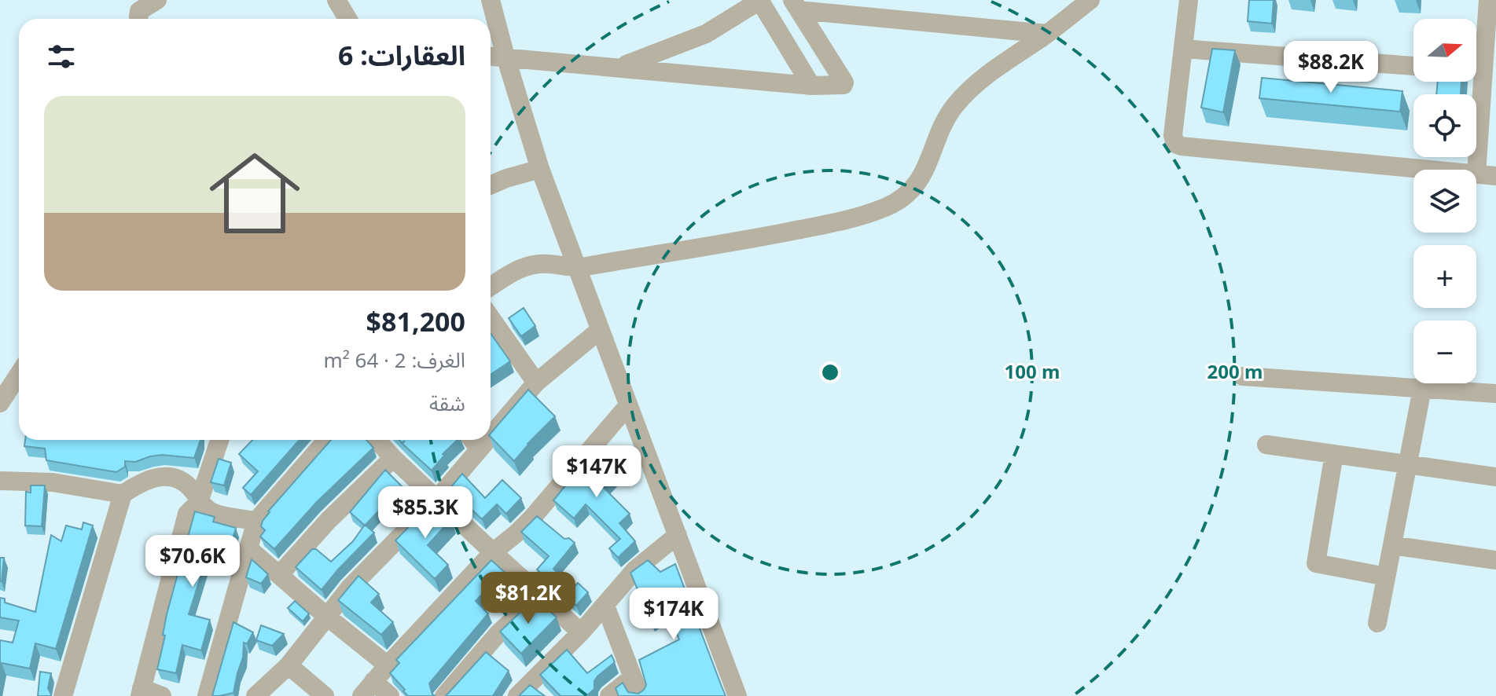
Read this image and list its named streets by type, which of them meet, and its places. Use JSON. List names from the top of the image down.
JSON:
{
  "north": "right",
  "page": {
    "map_buttons": ["+", "−"],
    "heading": "العقارات: 6",
    "price": [
      "$88.2K",
      "$147K",
      "$85.3K",
      "$70.6K",
      "$81.2K",
      "$174K"
    ],
    "list": [
      {
        "name": "$81,200",
        "note": "الغرف: 2 · 64 m² · شقة"
      }
    ]
  },
  "rings": ["100 m", "200 m"]
}
